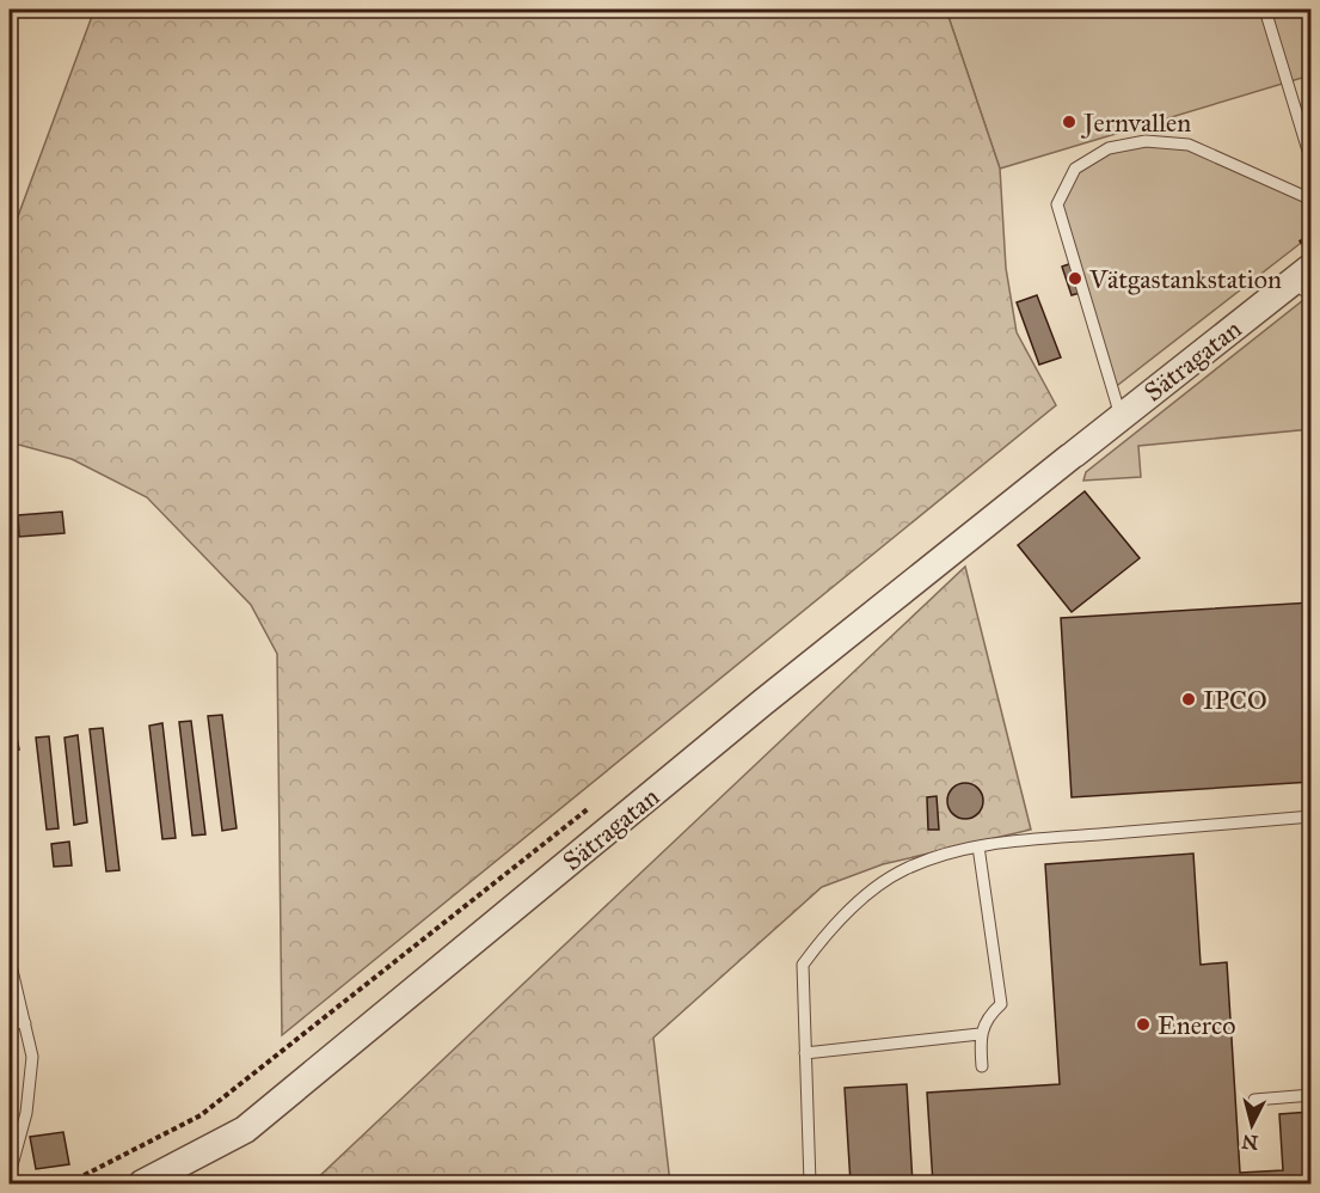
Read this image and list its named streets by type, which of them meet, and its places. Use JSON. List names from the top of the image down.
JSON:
{
  "streets": {
    "street": ["Sätragatan"]
  },
  "places": [
    "Jernvallen",
    "Vätgastankstation",
    "IPCO",
    "Enerco"
  ],
  "north": "bottom"
}
